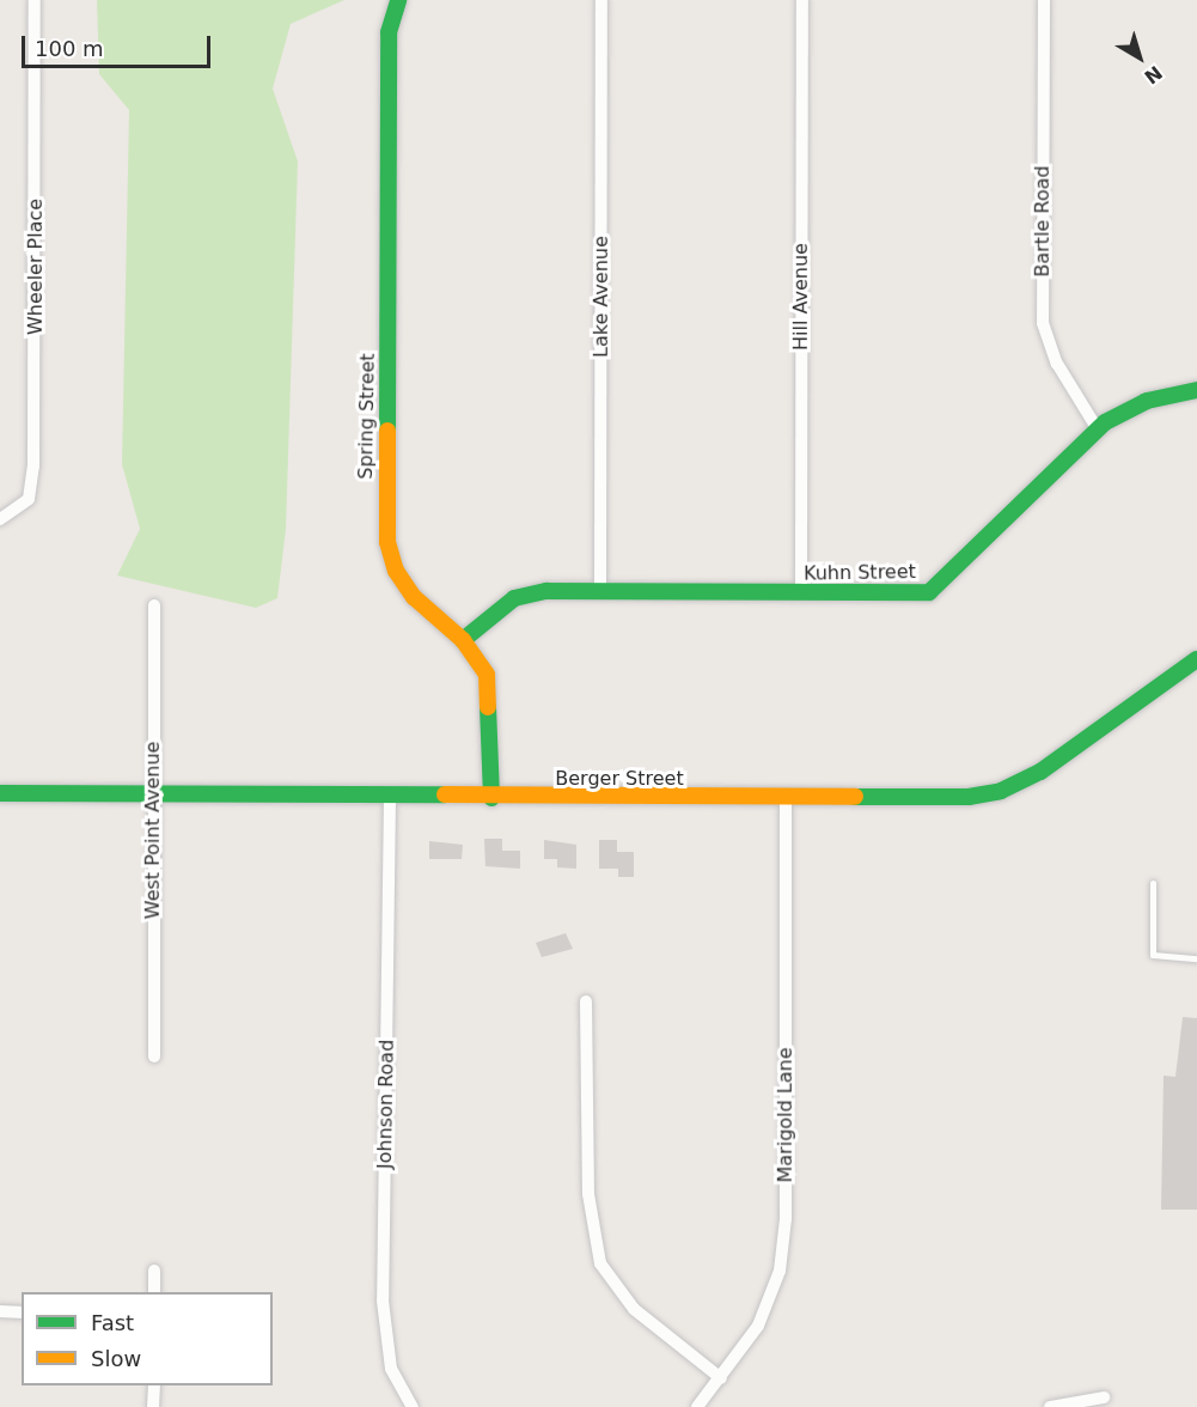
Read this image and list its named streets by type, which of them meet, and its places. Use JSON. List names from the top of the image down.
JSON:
{
  "streets": {
    "street": [
      "Bartle Road",
      "Wheeler Place",
      "Lake Avenue",
      "Hill Avenue",
      "Spring Street",
      "Kuhn Street",
      "Berger Street",
      "West Point Avenue",
      "Johnson Road",
      "Marigold Lane"
    ]
  },
  "crossings": [
    ["Bartle Road", "Kuhn Street"],
    ["Lake Avenue", "Kuhn Street"],
    ["Hill Avenue", "Kuhn Street"],
    ["Spring Street", "Kuhn Street"],
    ["Spring Street", "Berger Street"],
    ["Berger Street", "West Point Avenue"],
    ["Berger Street", "Johnson Road"],
    ["Berger Street", "Marigold Lane"]
  ],
  "legend": ["Fast", "Slow"],
  "scale_bar": "100 m",
  "north": "bottom right"
}
